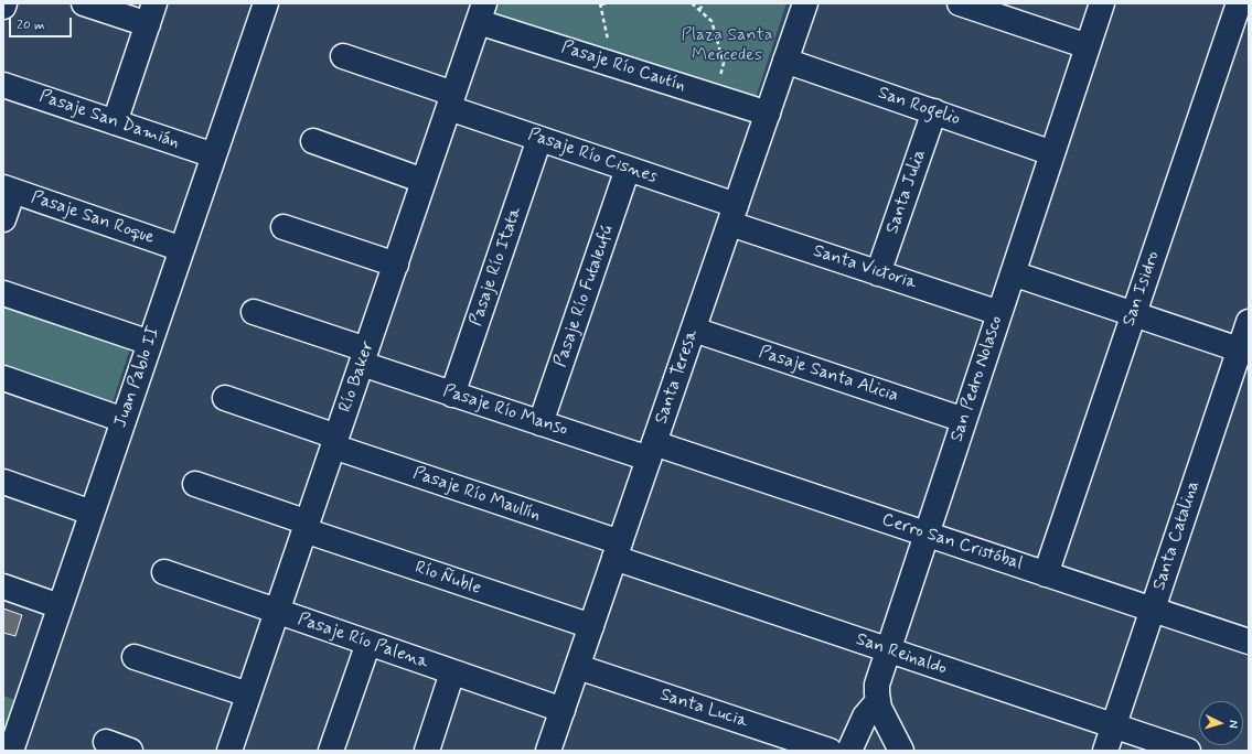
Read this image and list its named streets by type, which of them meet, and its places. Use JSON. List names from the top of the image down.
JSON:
{
  "streets": {
    "street": [
      "Pasaje Río Cautín",
      "San Rogelio",
      "Pasaje San Damián",
      "Pasaje Río Cisnes",
      "Santa Julia",
      "Pasaje San Roque",
      "Pasaje Río Itata",
      "Santa Victoria",
      "San Isidro",
      "Pasaje Río Futaleufú",
      "Pasaje Santa Alicia",
      "Juan Pablo II",
      "Río Baker",
      "Santa Teresa",
      "San Pedro Nolasco",
      "Pasaje Río Manso",
      "Pasaje Río Maullín",
      "Santa Catalina",
      "Cerro San Cristóbal",
      "Río Ñuble",
      "Pasaje Río Palena",
      "San Reinaldo",
      "Santa Lucia"
    ]
  },
  "crossings": [
    ["Pasaje Río Cautín", "Río Baker"],
    ["Pasaje Río Cautín", "Santa Teresa"],
    ["San Rogelio", "Santa Julia"],
    ["San Rogelio", "Santa Teresa"],
    ["San Rogelio", "San Pedro Nolasco"],
    ["Pasaje San Damián", "Juan Pablo II"],
    ["Pasaje Río Cisnes", "Pasaje Río Itata"],
    ["Pasaje Río Cisnes", "Santa Victoria"],
    ["Pasaje Río Cisnes", "Pasaje Río Futaleufú"],
    ["Pasaje Río Cisnes", "Río Baker"],
    ["Pasaje Río Cisnes", "Santa Teresa"],
    ["Santa Julia", "Santa Victoria"],
    ["Pasaje San Roque", "Juan Pablo II"],
    ["Pasaje Río Itata", "Pasaje Río Manso"],
    ["Santa Victoria", "Santa Teresa"],
    ["Santa Victoria", "San Pedro Nolasco"],
    ["San Isidro", "Cerro San Cristóbal"],
    ["Pasaje Río Futaleufú", "Pasaje Río Manso"],
    ["Pasaje Santa Alicia", "Santa Teresa"],
    ["Pasaje Santa Alicia", "San Pedro Nolasco"],
    ["Río Baker", "Pasaje Río Manso"],
    ["Río Baker", "Pasaje Río Maullín"],
    ["Río Baker", "Río Ñuble"],
    ["Río Baker", "Pasaje Río Palena"],
    ["Santa Teresa", "Pasaje Río Manso"],
    ["Santa Teresa", "Pasaje Río Maullín"],
    ["Santa Teresa", "Cerro San Cristóbal"],
    ["Santa Teresa", "Río Ñuble"],
    ["Santa Teresa", "Pasaje Río Palena"],
    ["Santa Teresa", "San Reinaldo"],
    ["Santa Teresa", "Santa Lucia"],
    ["San Pedro Nolasco", "Cerro San Cristóbal"],
    ["San Pedro Nolasco", "San Reinaldo"],
    ["Pasaje Río Manso", "Cerro San Cristóbal"],
    ["Pasaje Río Maullín", "San Reinaldo"],
    ["Santa Catalina", "Cerro San Cristóbal"],
    ["Santa Catalina", "San Reinaldo"]
  ],
  "parks": ["Plaza Santa Mercedes"],
  "scale_bar": "20 m",
  "north": "right"
}
